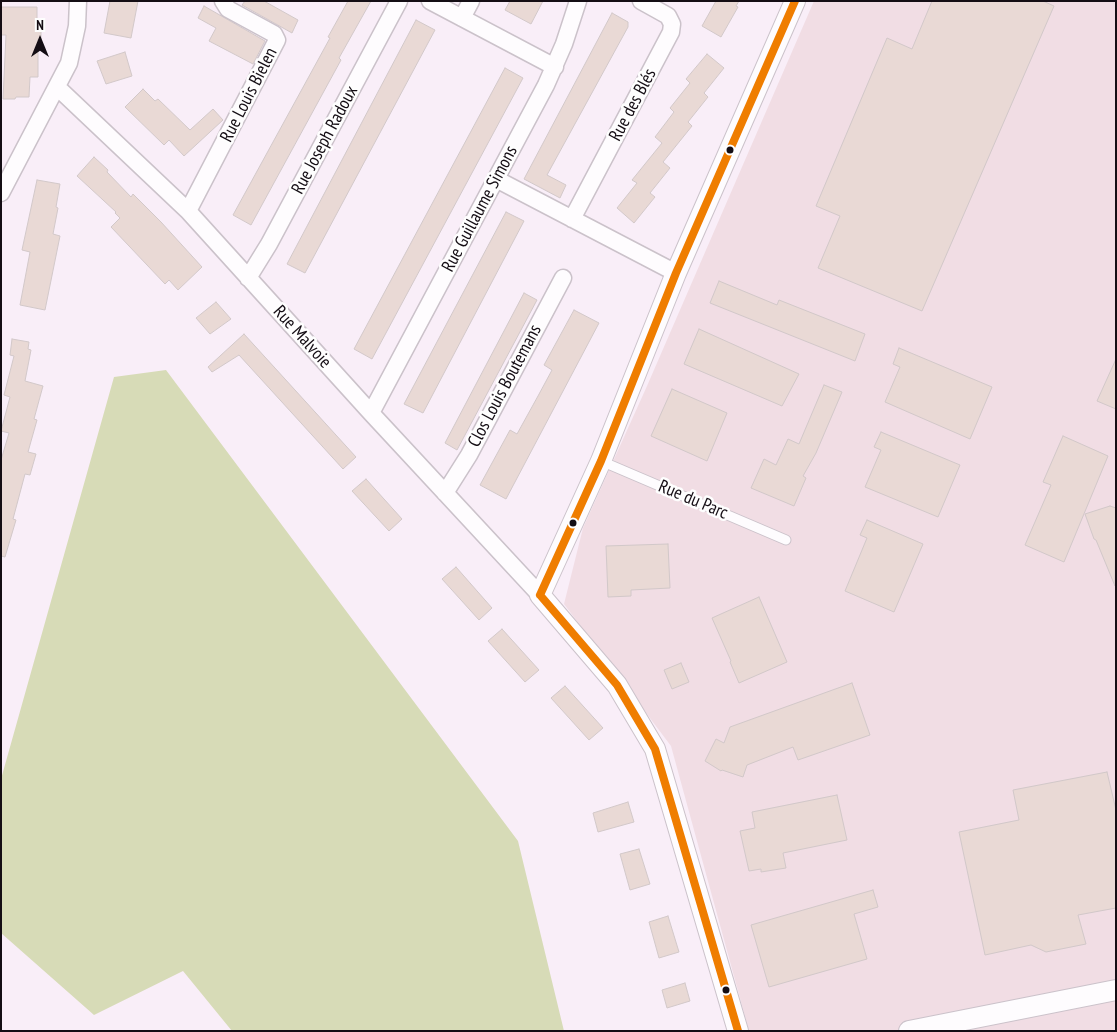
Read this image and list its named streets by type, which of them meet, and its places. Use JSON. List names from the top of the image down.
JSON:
{
  "streets": {
    "street": [
      "Rue Louis Bielen",
      "Rue des Blés",
      "Rue Joseph Radoux",
      "Rue Guillaume Simons",
      "Rue Malvoie",
      "Clos Louis Boutemans"
    ],
    "lane": ["Rue du Parc"]
  },
  "crossings": [
    ["Rue Louis Bielen", "Rue Malvoie"],
    ["Rue Joseph Radoux", "Rue Malvoie"],
    ["Rue Guillaume Simons", "Rue Malvoie"],
    ["Rue Malvoie", "Clos Louis Boutemans"]
  ],
  "north": "top"
}
